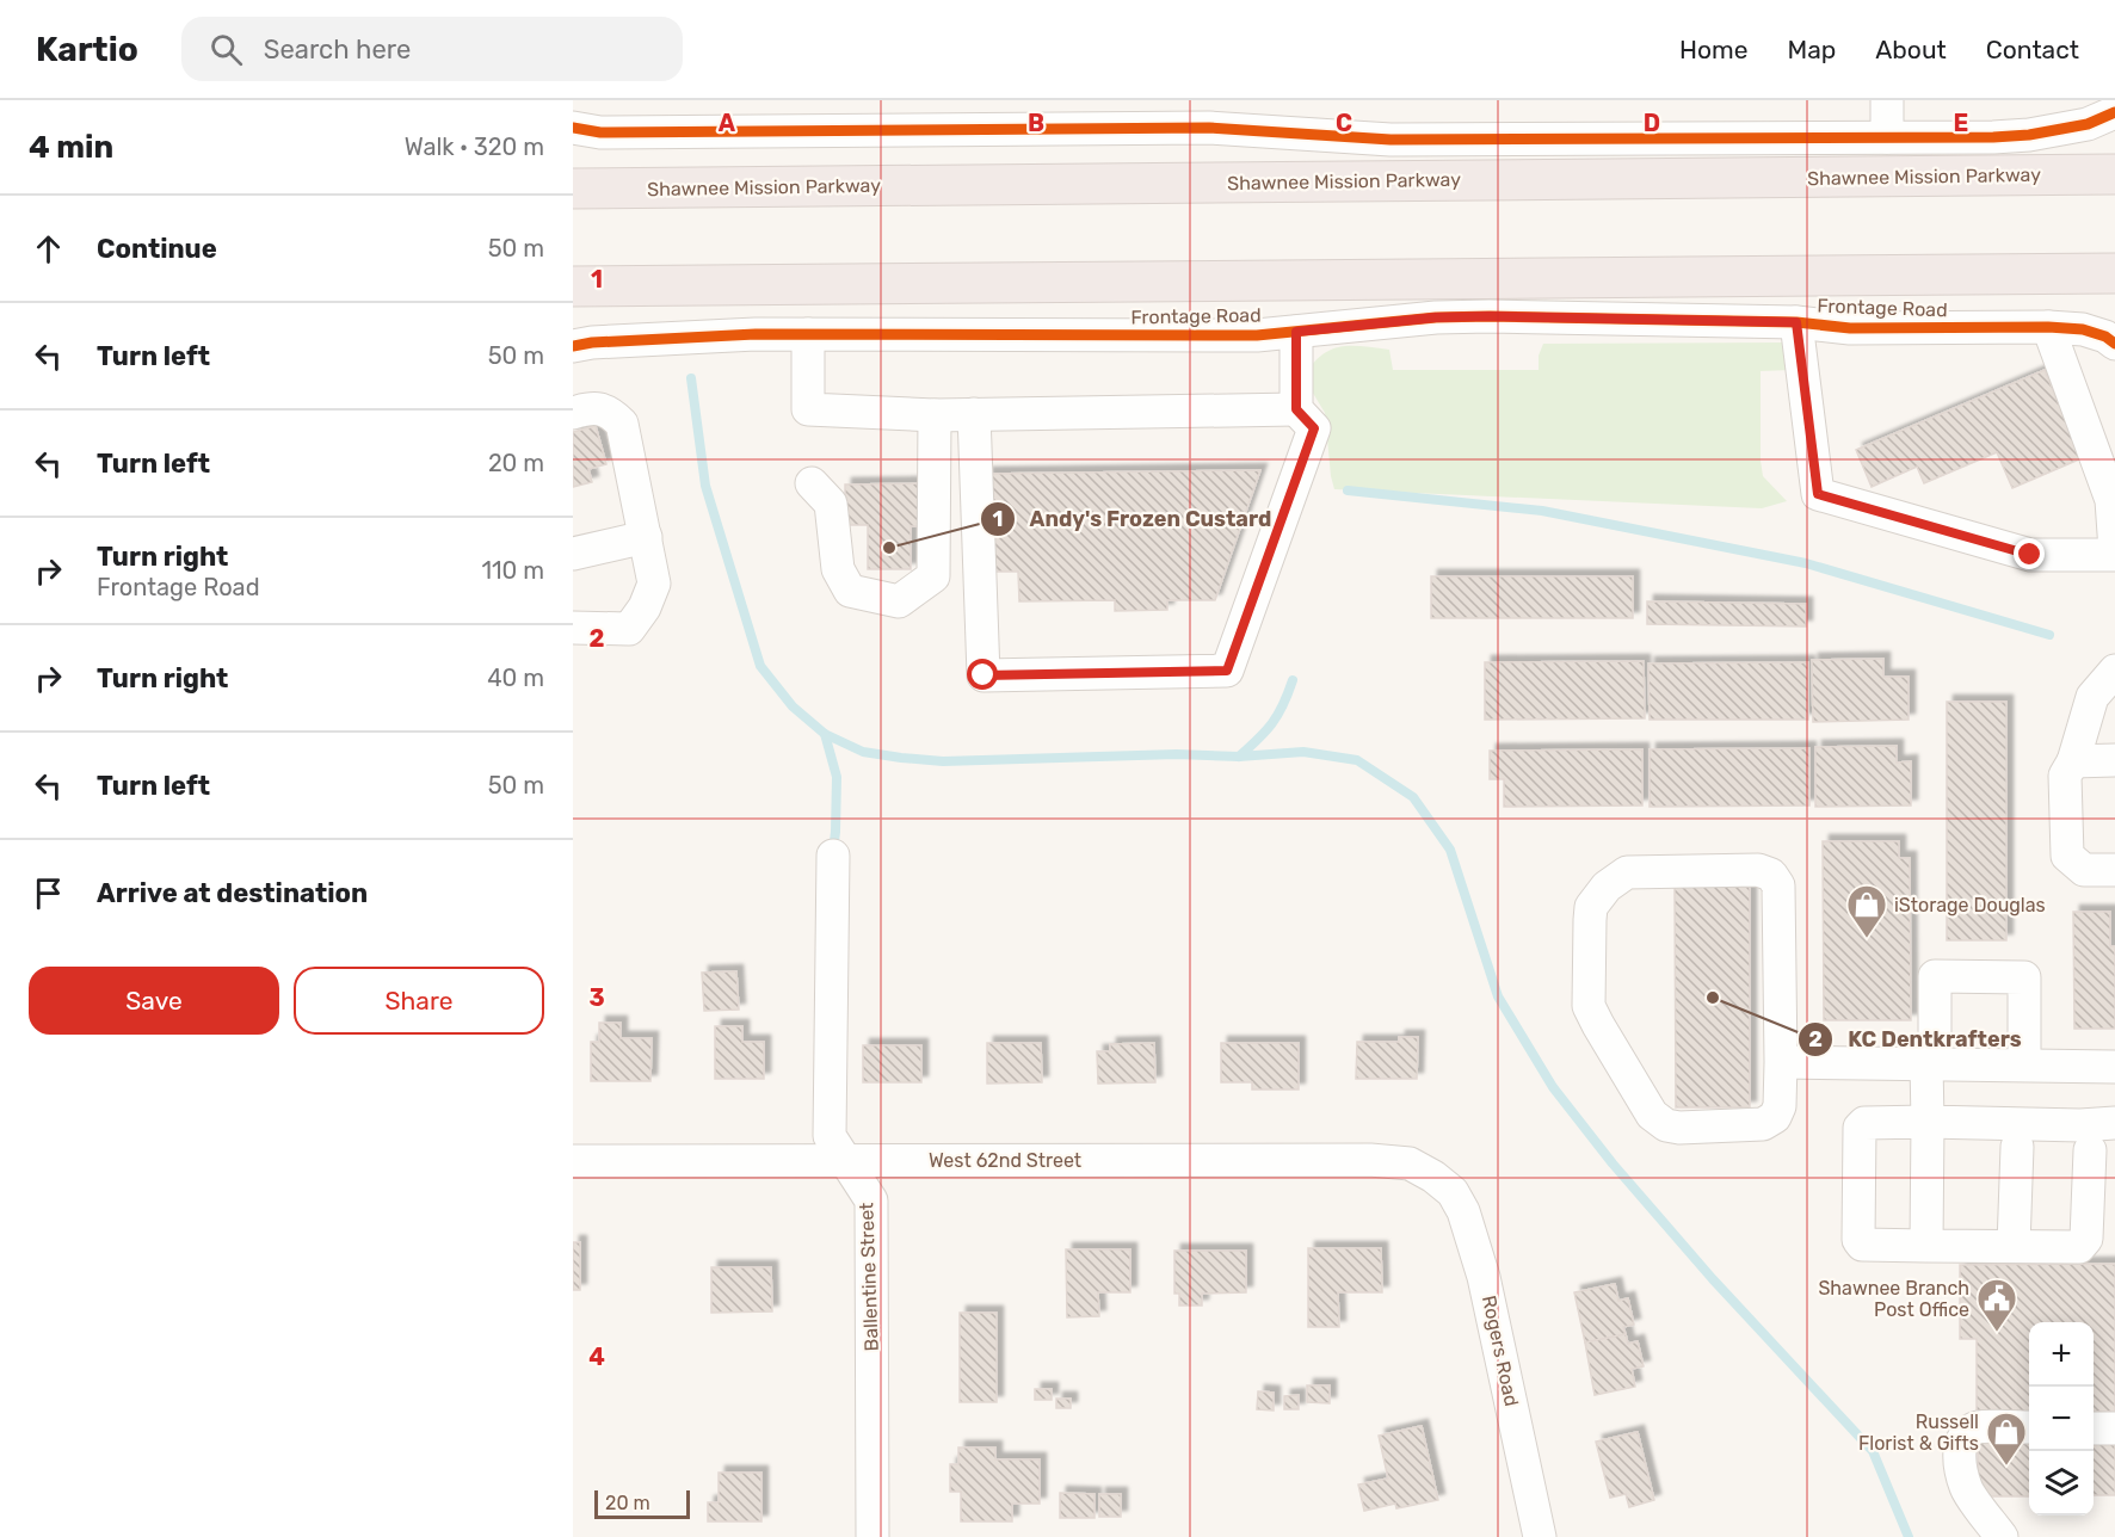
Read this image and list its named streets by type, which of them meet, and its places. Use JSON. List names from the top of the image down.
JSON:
{
  "streets": {
    "highway": ["Shawnee Mission Parkway"],
    "street": [
      "Frontage Road",
      "West 62nd Street",
      "Ballentine Street",
      "Rogers Road"
    ]
  },
  "crossings": [
    ["West 62nd Street", "Ballentine Street"],
    ["West 62nd Street", "Rogers Road"]
  ],
  "places": {
    "other": ["Andy's Frozen Custard", "KC Dentkrafters"],
    "shop": ["iStorage Douglas", "Russell Florist & Gifts"],
    "public building": ["Shawnee Branch Post Office"]
  },
  "scale_bar": "20 m",
  "page": {
    "header": "Kartio",
    "search": "Search here",
    "nav": [
      "Home",
      "Map",
      "About",
      "Contact"
    ],
    "heading": ["4 min", "Walk · 320 m"],
    "list": [
      ["Continue", "50 m"],
      ["Turn left", "50 m"],
      ["Turn left", "20 m"],
      ["Turn right", "Frontage Road", "110 m"],
      ["Turn right", "40 m"],
      ["Turn left", "50 m"],
      "Arrive at destination"
    ],
    "buttons": ["Save", "Share"],
    "map_buttons": ["+", "−"],
    "scale": "20 m"
  },
  "grid": {
    "columns": [
      "A",
      "B",
      "C",
      "D",
      "E"
    ],
    "rows": [
      "1",
      "2",
      "3",
      "4"
    ]
  }
}
